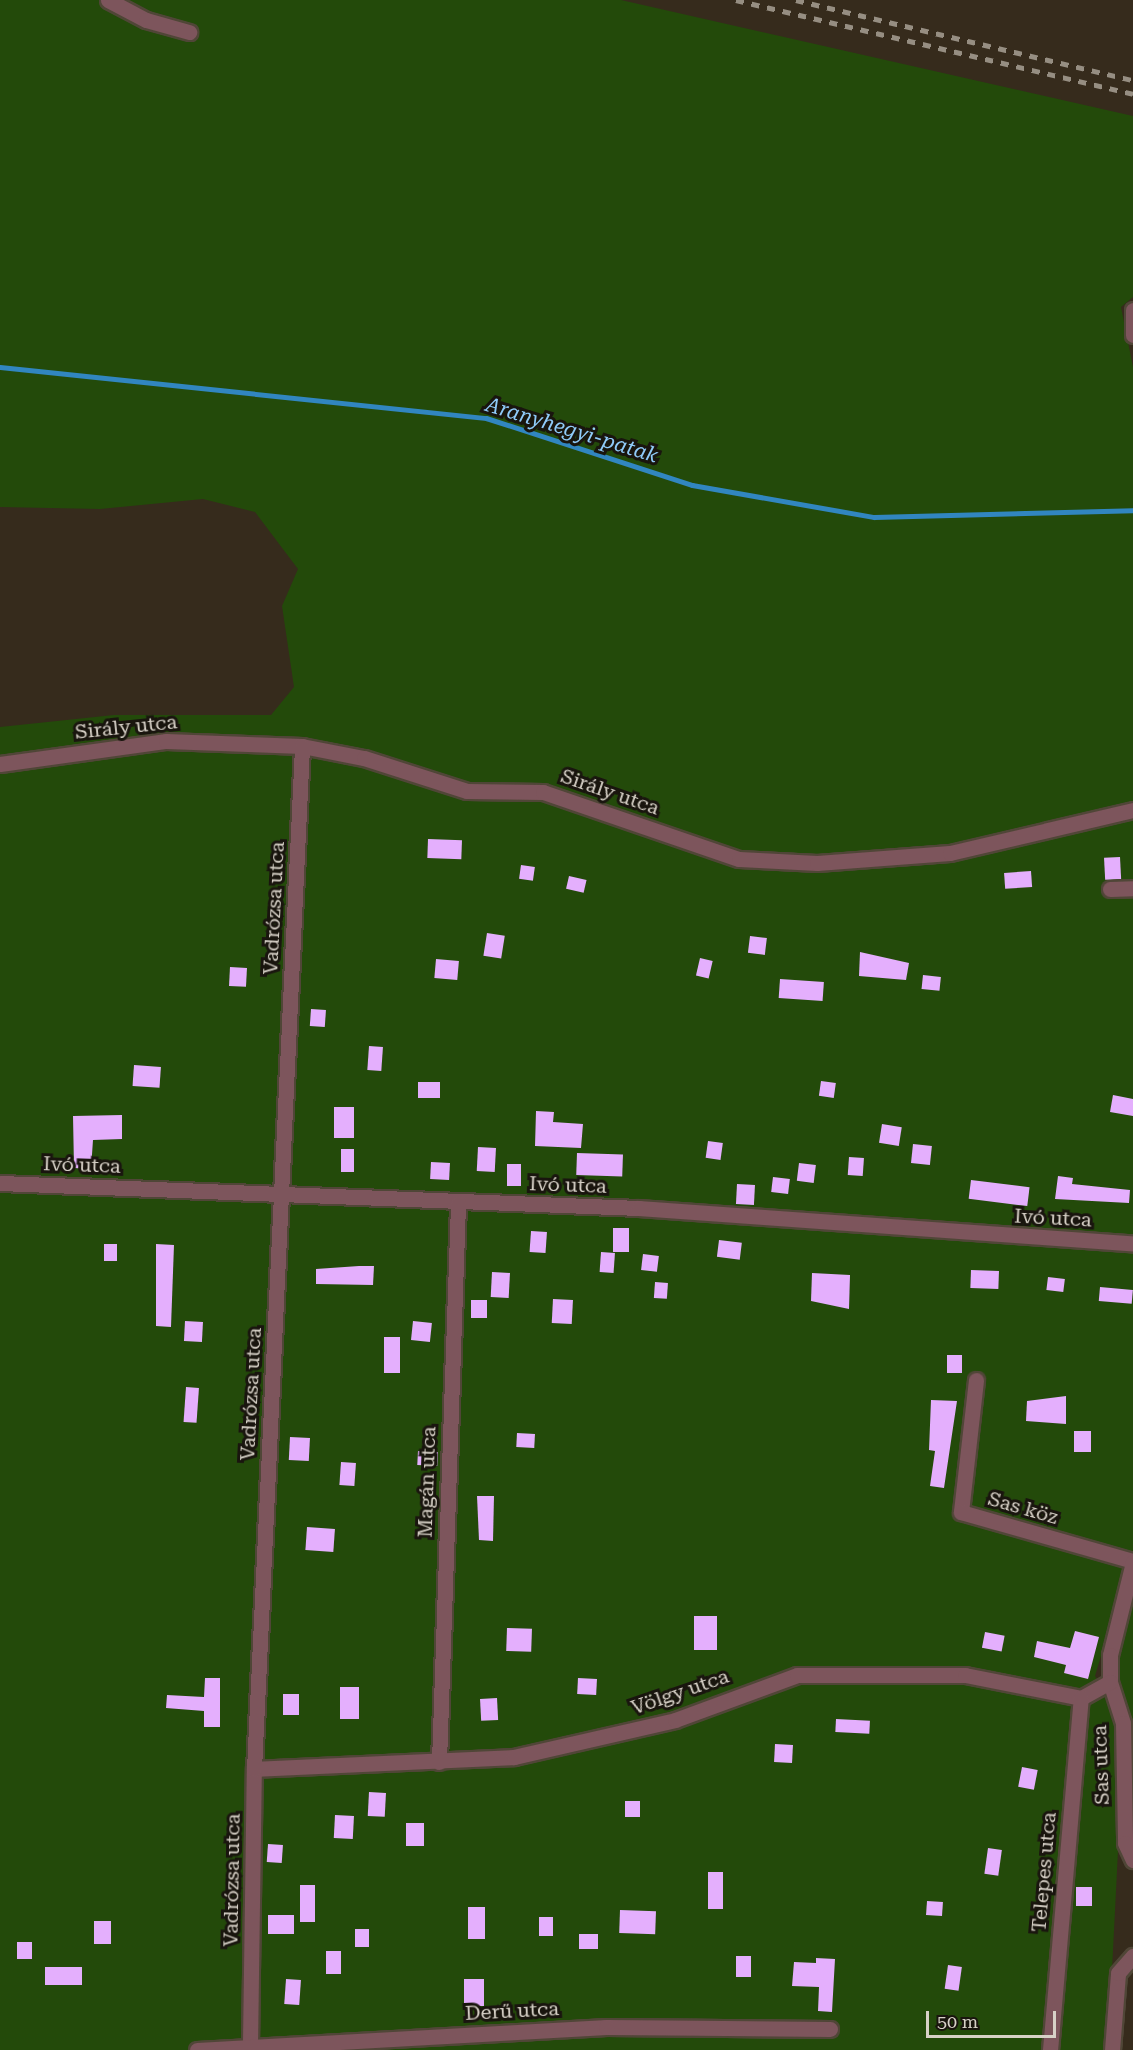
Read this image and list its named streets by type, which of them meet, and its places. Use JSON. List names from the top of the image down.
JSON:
{
  "streets": {
    "street": [
      "Sirály utca",
      "Vadrózsa utca",
      "Ivó utca",
      "Magán utca",
      "Sas köz",
      "Völgy utca",
      "Sas utca",
      "Telepes utca",
      "Derű utca"
    ]
  },
  "crossings": [
    ["Sirály utca", "Vadrózsa utca"],
    ["Vadrózsa utca", "Ivó utca"],
    ["Vadrózsa utca", "Völgy utca"],
    ["Vadrózsa utca", "Derű utca"],
    ["Ivó utca", "Magán utca"],
    ["Magán utca", "Völgy utca"],
    ["Sas köz", "Sas utca"],
    ["Völgy utca", "Telepes utca"]
  ],
  "water": ["Aranyhegyi-patak"],
  "scale_bar": "50 m"
}
